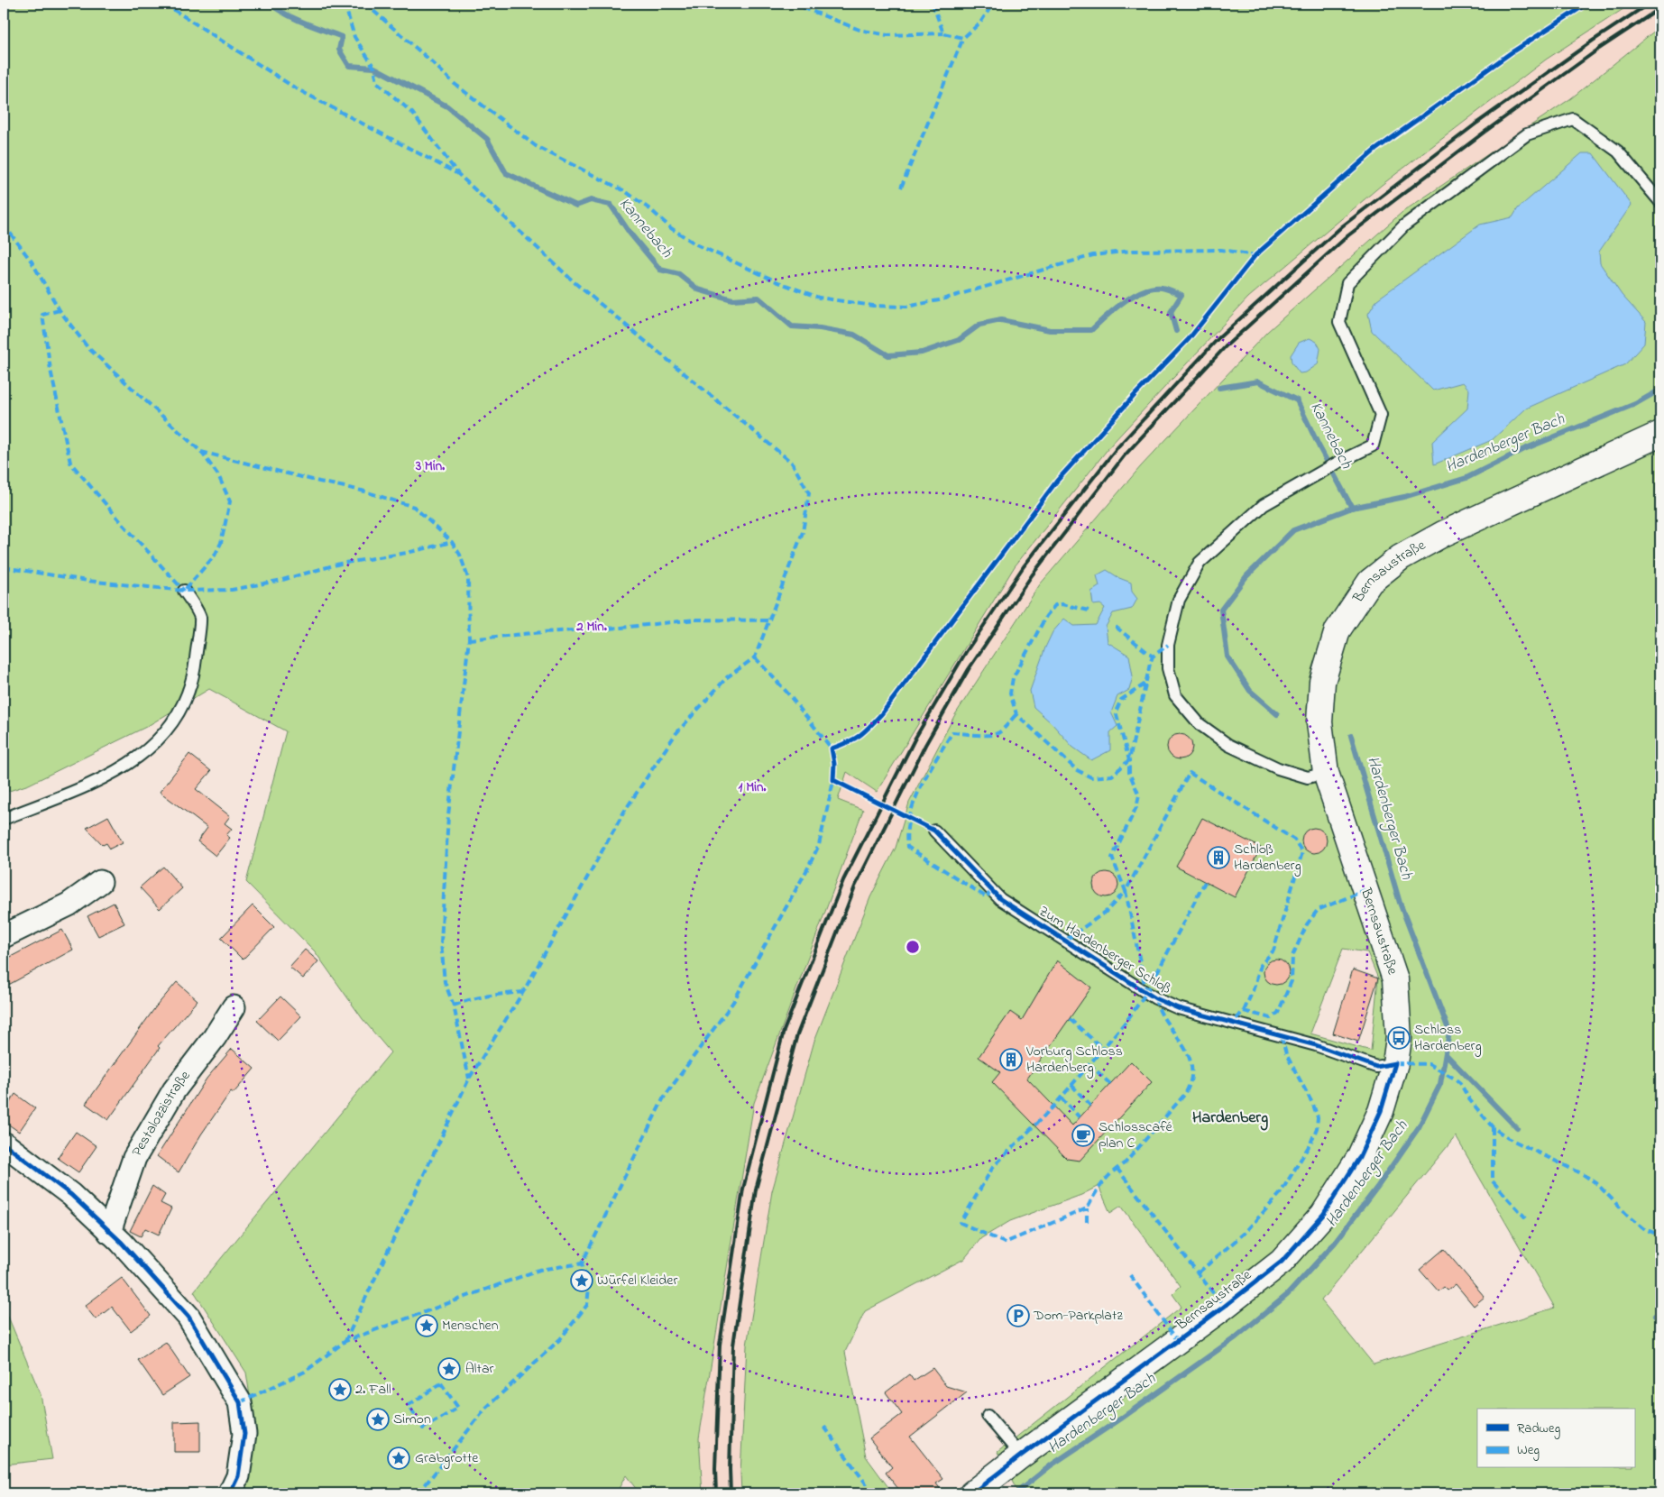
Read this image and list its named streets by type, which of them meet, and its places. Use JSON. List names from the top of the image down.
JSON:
{
  "streets": {
    "main road": ["Bernsaustraße"],
    "street": ["Pestalozzistraße"],
    "lane": ["Zum Hardenberger Schloß"]
  },
  "crossings": [
    ["Bernsaustraße", "Zum Hardenberger Schloß"]
  ],
  "districts": ["Hardenberg"],
  "water": ["Kannebach", "Hardenberger Bach"],
  "places": {
    "building": ["Schloß Hardenberg", "Vorburg Schloss Hardenberg"],
    "bus stop": ["Schloss Hardenberg"],
    "cafe": ["Schlosscafé plan C"],
    "place": [
      "Würfel Kleider",
      "Menschen",
      "Altar",
      "2. Fall",
      "Simon",
      "Grabgrotte"
    ],
    "parking": ["Dom-Parkplatz"]
  },
  "legend": ["Radweg", "Weg"],
  "rings": ["3 Min.", "2 Min.", "1 Min."]
}
